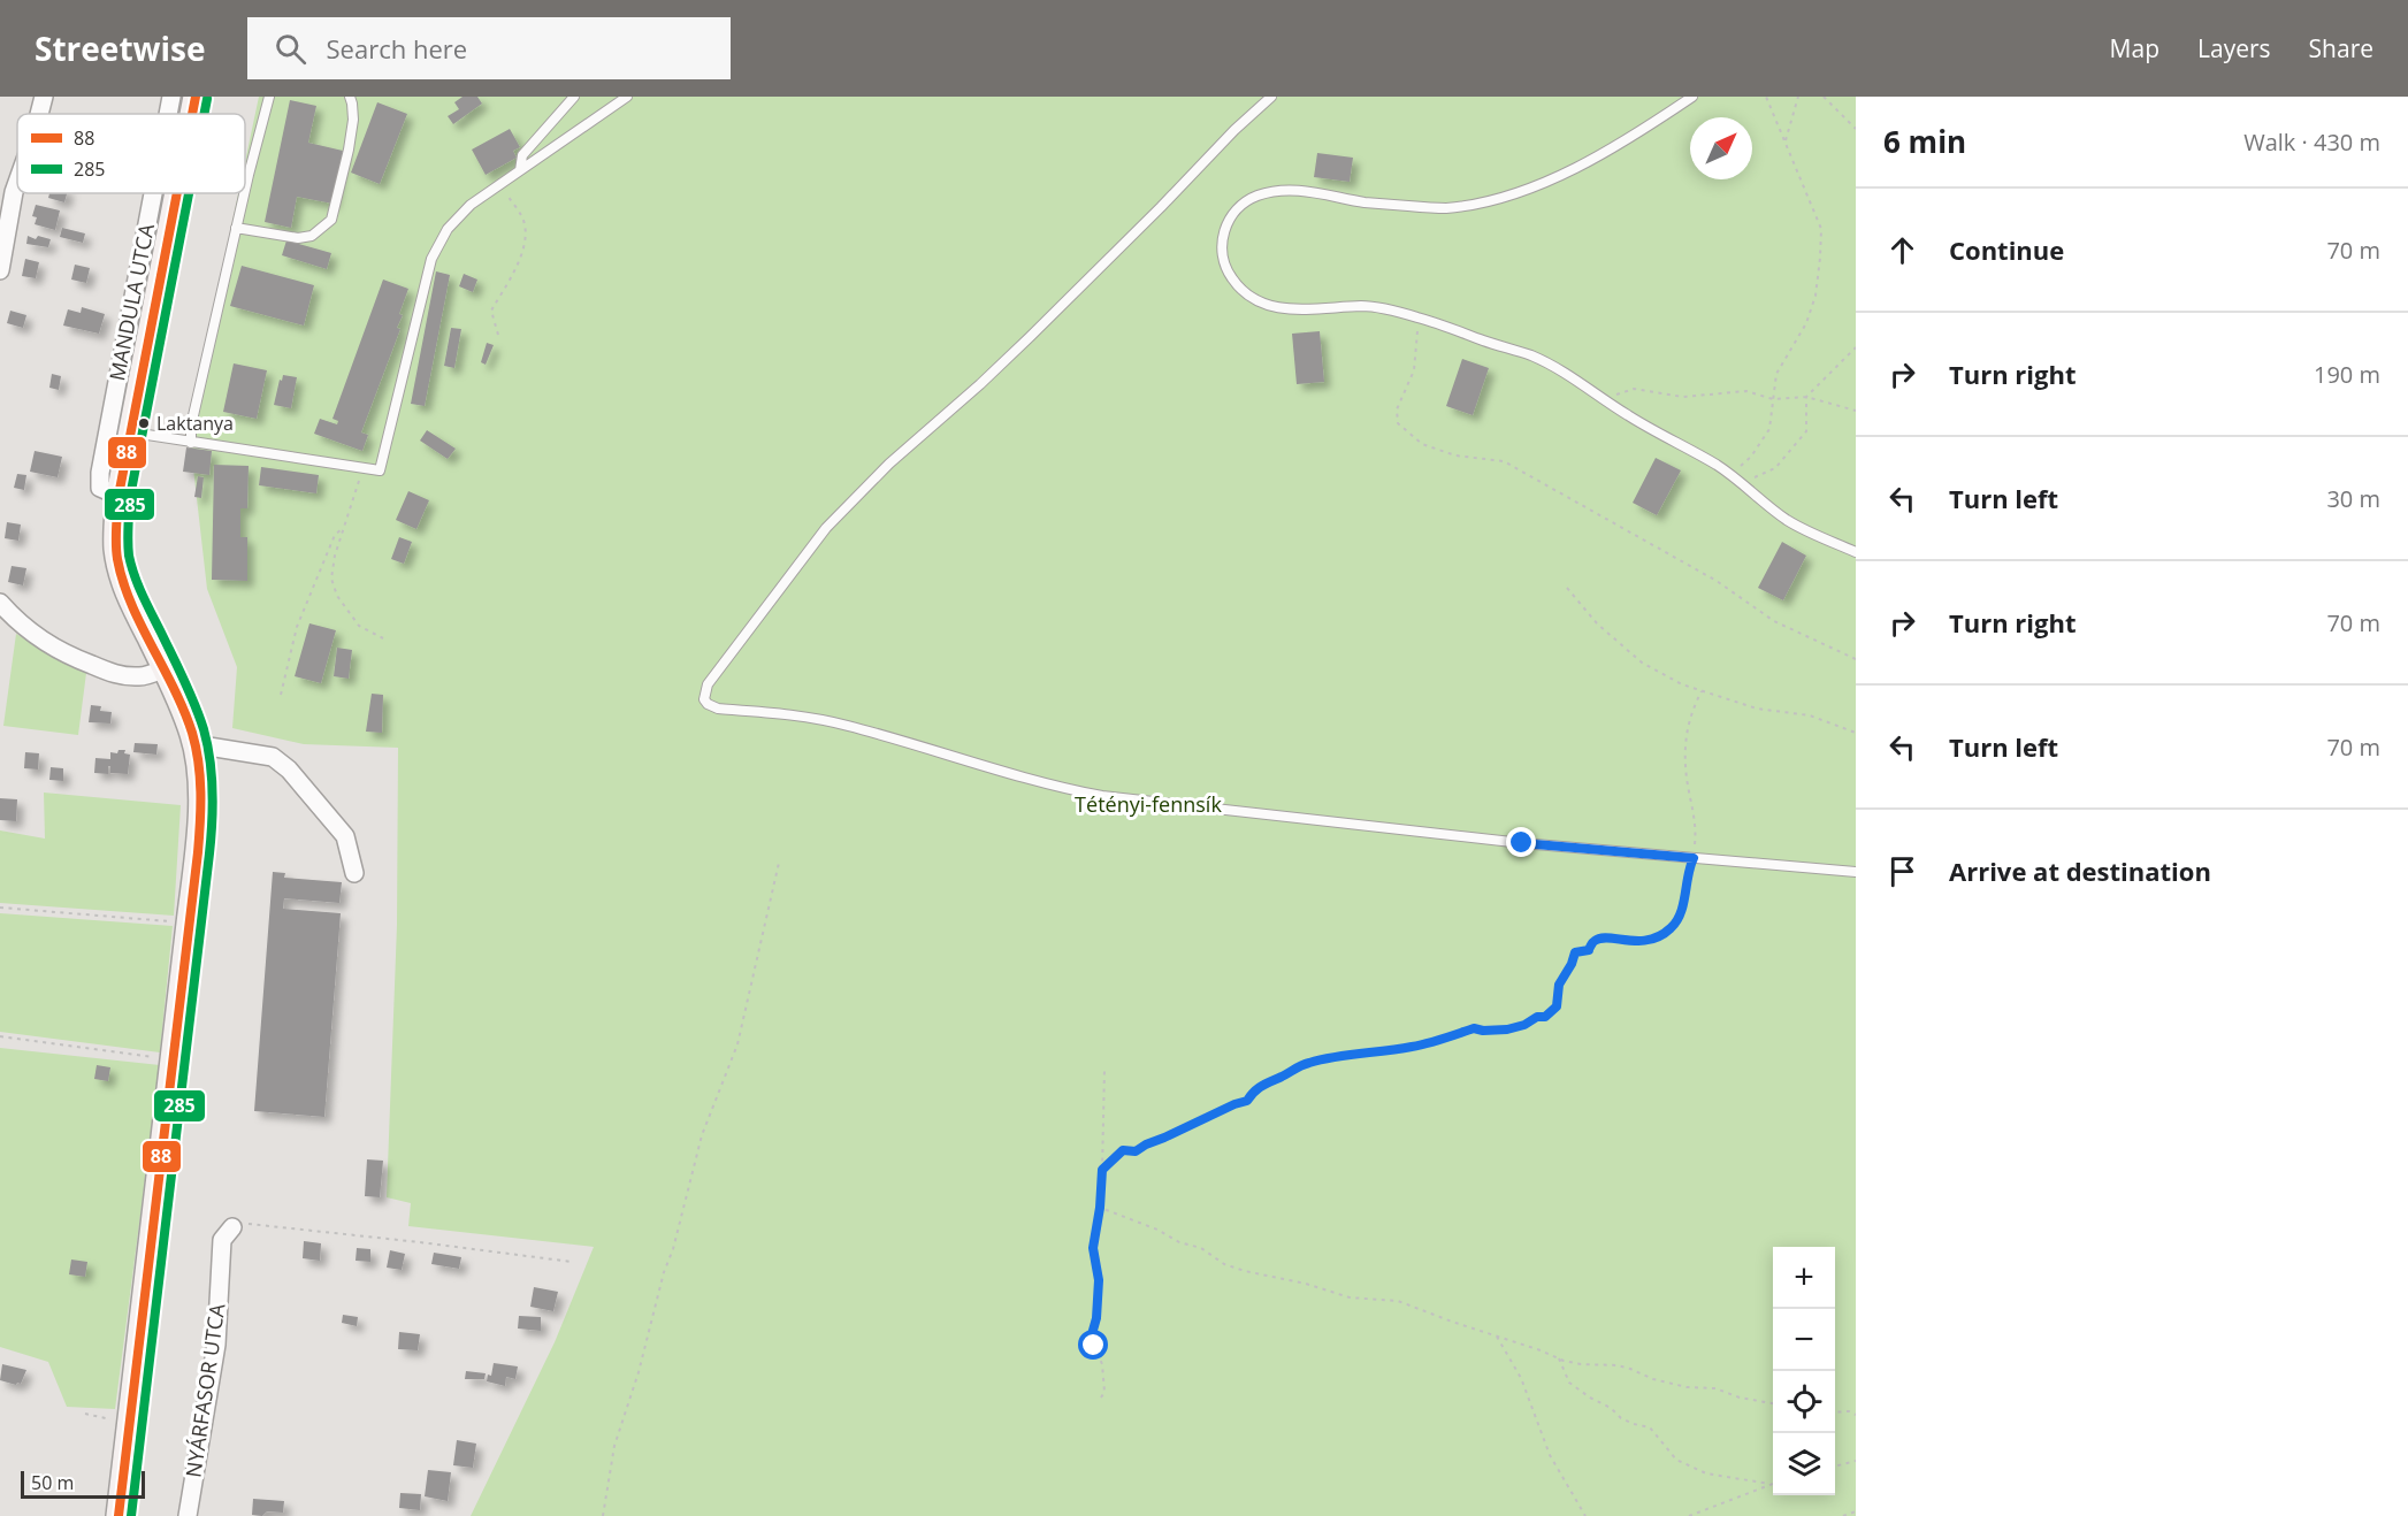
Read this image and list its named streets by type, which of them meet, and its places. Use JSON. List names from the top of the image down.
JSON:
{
  "streets": {
    "street": ["MANDULA UTCA", "NYÁRFASOR UTCA"]
  },
  "parks": ["Tétényi-fennsík"],
  "places": ["Laktanya"],
  "lines": ["transit line 88", "transit line 285"],
  "legend": ["88", "285"],
  "scale_bar": "50 m",
  "north": "top right",
  "page": {
    "header": "Streetwise",
    "search": "Search here",
    "nav": ["Map", "Layers", "Share"],
    "heading": ["6 min", "Walk · 430 m"],
    "list": [
      ["Continue", "70 m"],
      ["Turn right", "190 m"],
      ["Turn left", "30 m"],
      ["Turn right", "70 m"],
      ["Turn left", "70 m"],
      "Arrive at destination"
    ],
    "map_buttons": ["+", "−"],
    "scale": "50 m"
  }
}
